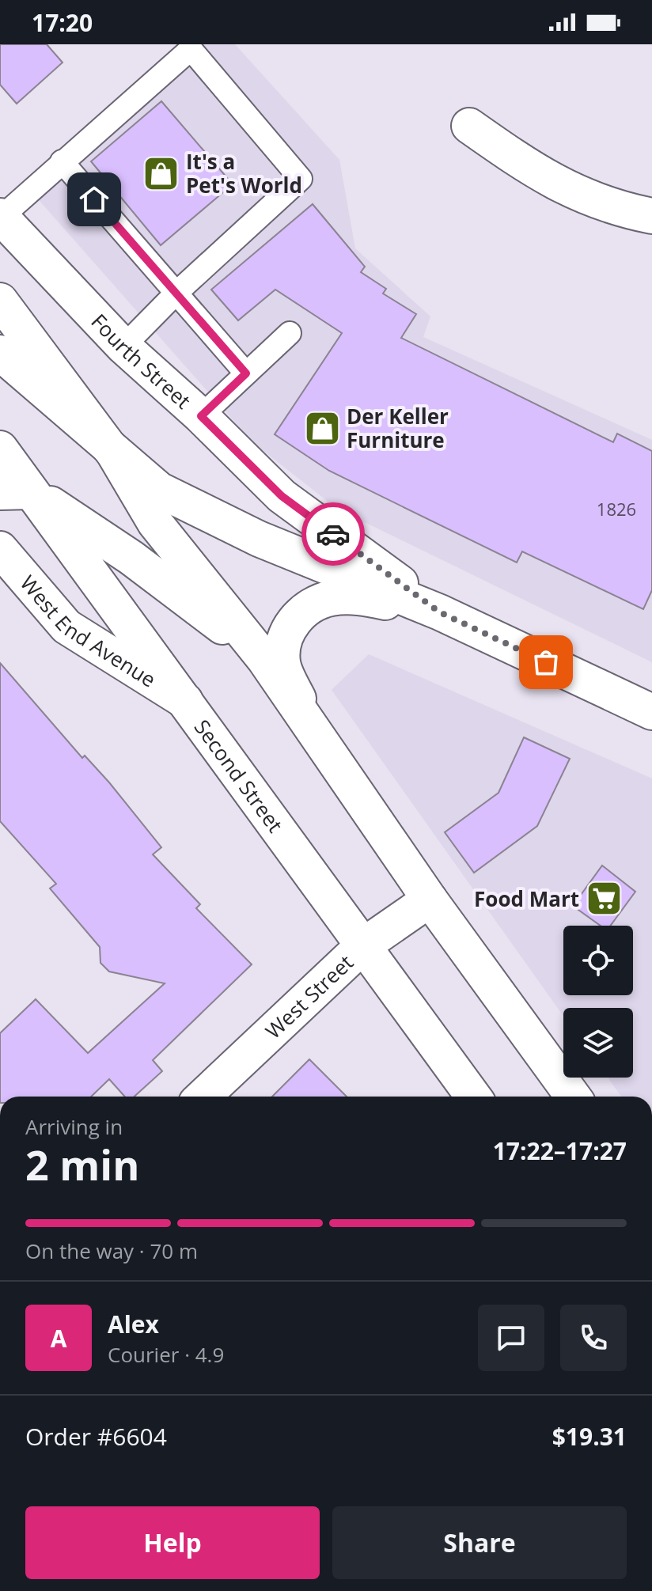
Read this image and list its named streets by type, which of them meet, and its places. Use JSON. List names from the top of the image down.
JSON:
{
  "streets": {
    "main road": [
      "Fourth Street",
      "West End Avenue",
      "Second Street",
      "West Street"
    ]
  },
  "crossings": [
    ["West End Avenue", "Second Street"],
    ["Second Street", "West Street"]
  ],
  "places": {
    "shop": ["It's a Pet's World", "Der Keller Furniture"],
    "supermarket": ["Food Mart"]
  },
  "house_numbers": ["1826"],
  "page": {
    "status": "17:20",
    "heading": ["2 min", "Arriving in", "17:22–17:27"],
    "panel": [
      "Alex",
      "Courier · 4.9",
      "Order #6604",
      "$19.31"
    ],
    "bar": "On the way · 70 m",
    "round": "A",
    "buttons": ["Help", "Share"]
  }
}
